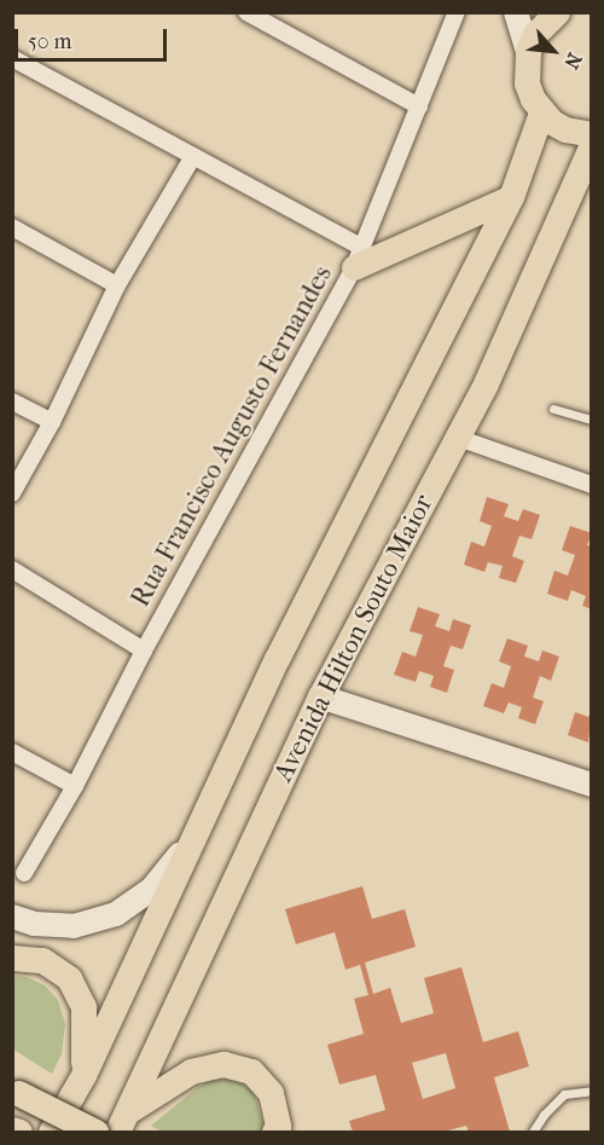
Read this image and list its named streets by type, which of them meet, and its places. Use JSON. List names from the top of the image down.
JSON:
{
  "streets": {
    "main road": ["Avenida Hilton Souto Maior"],
    "street": ["Rua Francisco Augusto Fernandes"]
  },
  "scale_bar": "50 m",
  "north": "bottom right"
}
